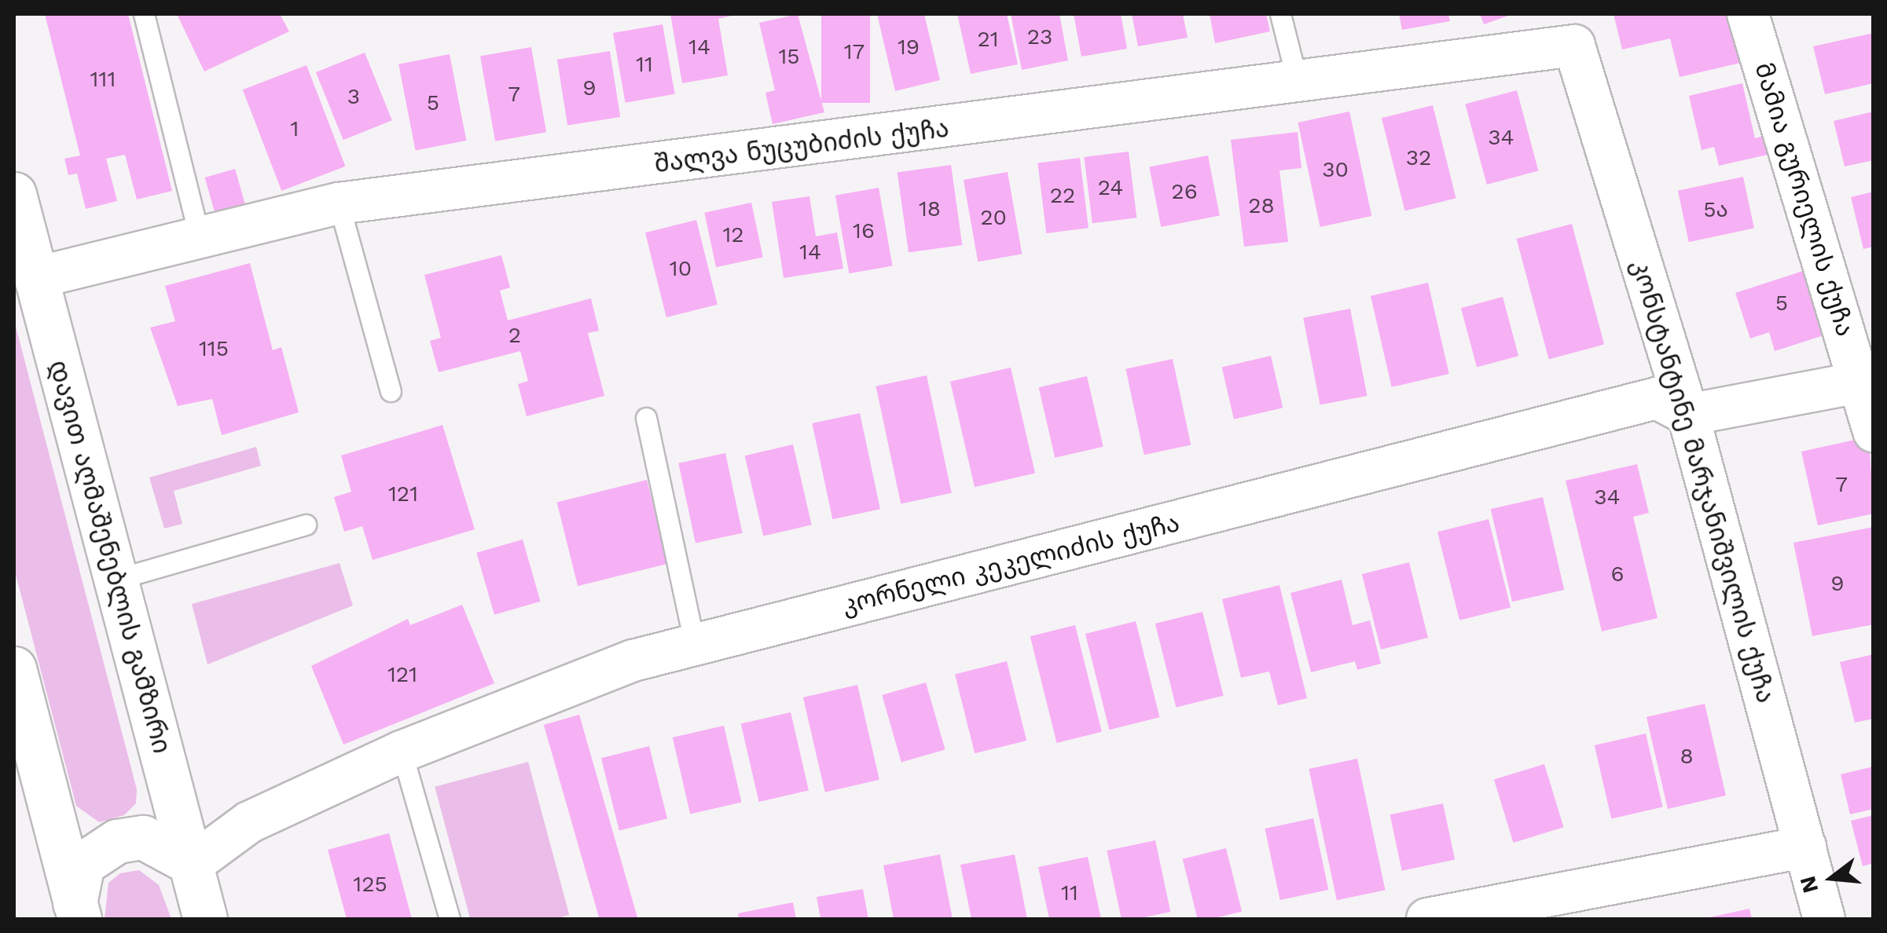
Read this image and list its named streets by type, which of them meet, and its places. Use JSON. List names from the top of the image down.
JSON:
{
  "streets": {
    "main road": ["დავით აღმაშენებლის გამზირი"],
    "street": [
      "შალვა ნუცუბიძის ქუჩა",
      "მამია გურიელის ქუჩა",
      "კონსტანტინე მარჯანიშვილის ქუჩა",
      "კორნელი კეკელიძის ქუჩა"
    ]
  },
  "crossings": [
    ["შალვა ნუცუბიძის ქუჩა", "კონსტანტინე მარჯანიშვილის ქუჩა"],
    ["შალვა ნუცუბიძის ქუჩა", "დავით აღმაშენებლის გამზირი"],
    ["კონსტანტინე მარჯანიშვილის ქუჩა", "კორნელი კეკელიძის ქუჩა"],
    ["დავით აღმაშენებლის გამზირი", "კორნელი კეკელიძის ქუჩა"]
  ],
  "house_numbers": [
    "23",
    "21",
    "14",
    "19",
    "17",
    "15",
    "11",
    "111",
    "9",
    "7",
    "3",
    "5",
    "1",
    "34",
    "32",
    "30",
    "24",
    "26",
    "22",
    "28",
    "18",
    "5ა",
    "20",
    "16",
    "12",
    "14",
    "10",
    "5",
    "2",
    "115",
    "7",
    "121",
    "34",
    "6",
    "9",
    "121",
    "8",
    "125",
    "11"
  ],
  "north": "left"
}
